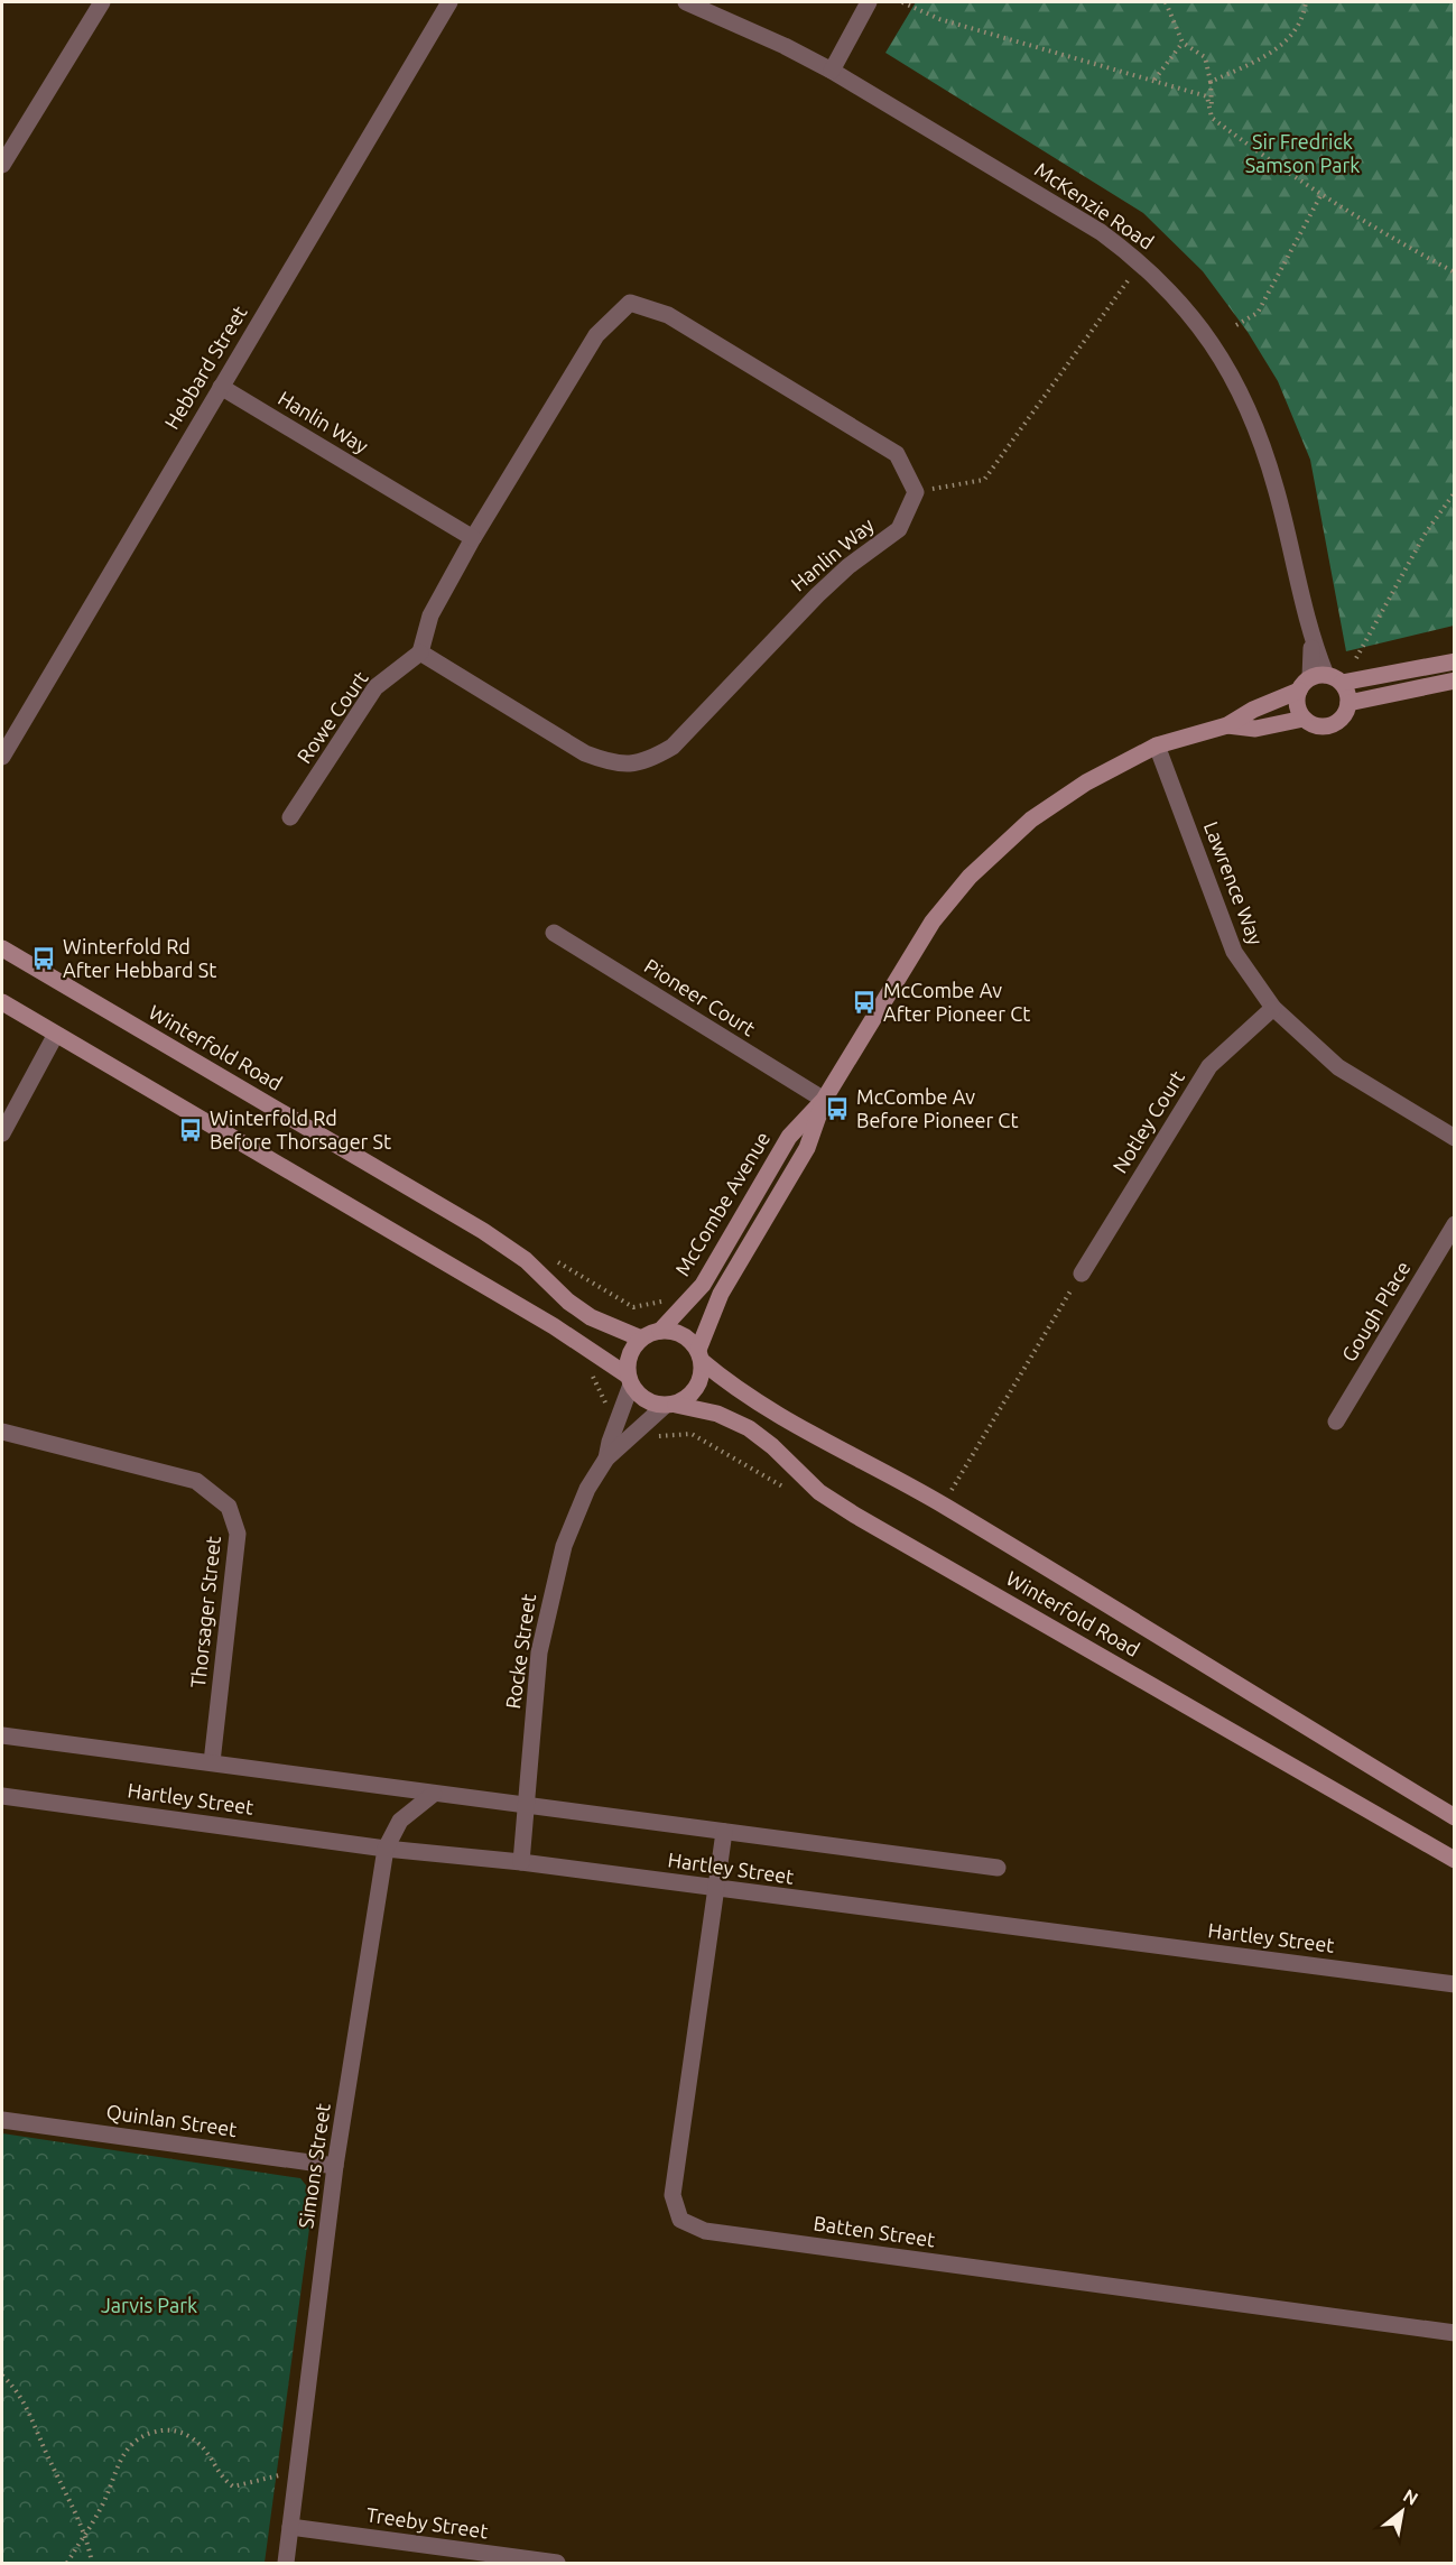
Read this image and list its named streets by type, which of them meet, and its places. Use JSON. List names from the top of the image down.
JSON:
{
  "streets": {
    "main road": ["Winterfold Road", "McCombe Avenue"],
    "street": [
      "McKenzie Road",
      "Hebbard Street",
      "Hanlin Way",
      "Rowe Court",
      "Lawrence Way",
      "Pioneer Court",
      "Notley Court",
      "Gough Place",
      "Thorsager Street",
      "Rocke Street",
      "Hartley Street",
      "Quinlan Street",
      "Simons Street",
      "Batten Street",
      "Treeby Street"
    ]
  },
  "crossings": [
    ["McKenzie Road", "McCombe Avenue"],
    ["Hebbard Street", "Hanlin Way"],
    ["Hanlin Way", "Rowe Court"],
    ["Lawrence Way", "Notley Court"],
    ["Lawrence Way", "McCombe Avenue"],
    ["Pioneer Court", "McCombe Avenue"],
    ["Winterfold Road", "McCombe Avenue"],
    ["Winterfold Road", "Rocke Street"],
    ["McCombe Avenue", "Rocke Street"],
    ["Thorsager Street", "Hartley Street"],
    ["Rocke Street", "Hartley Street"],
    ["Hartley Street", "Simons Street"],
    ["Hartley Street", "Batten Street"],
    ["Quinlan Street", "Simons Street"],
    ["Simons Street", "Treeby Street"]
  ],
  "parks": ["Sir Fredrick Samson Park", "Jarvis Park"],
  "places": {
    "bus stop": [
      "Winterfold Rd After Hebbard St",
      "McCombe Av After Pioneer Ct",
      "McCombe Av Before Pioneer Ct",
      "Winterfold Rd Before Thorsager St"
    ]
  },
  "north": "top right"
}
